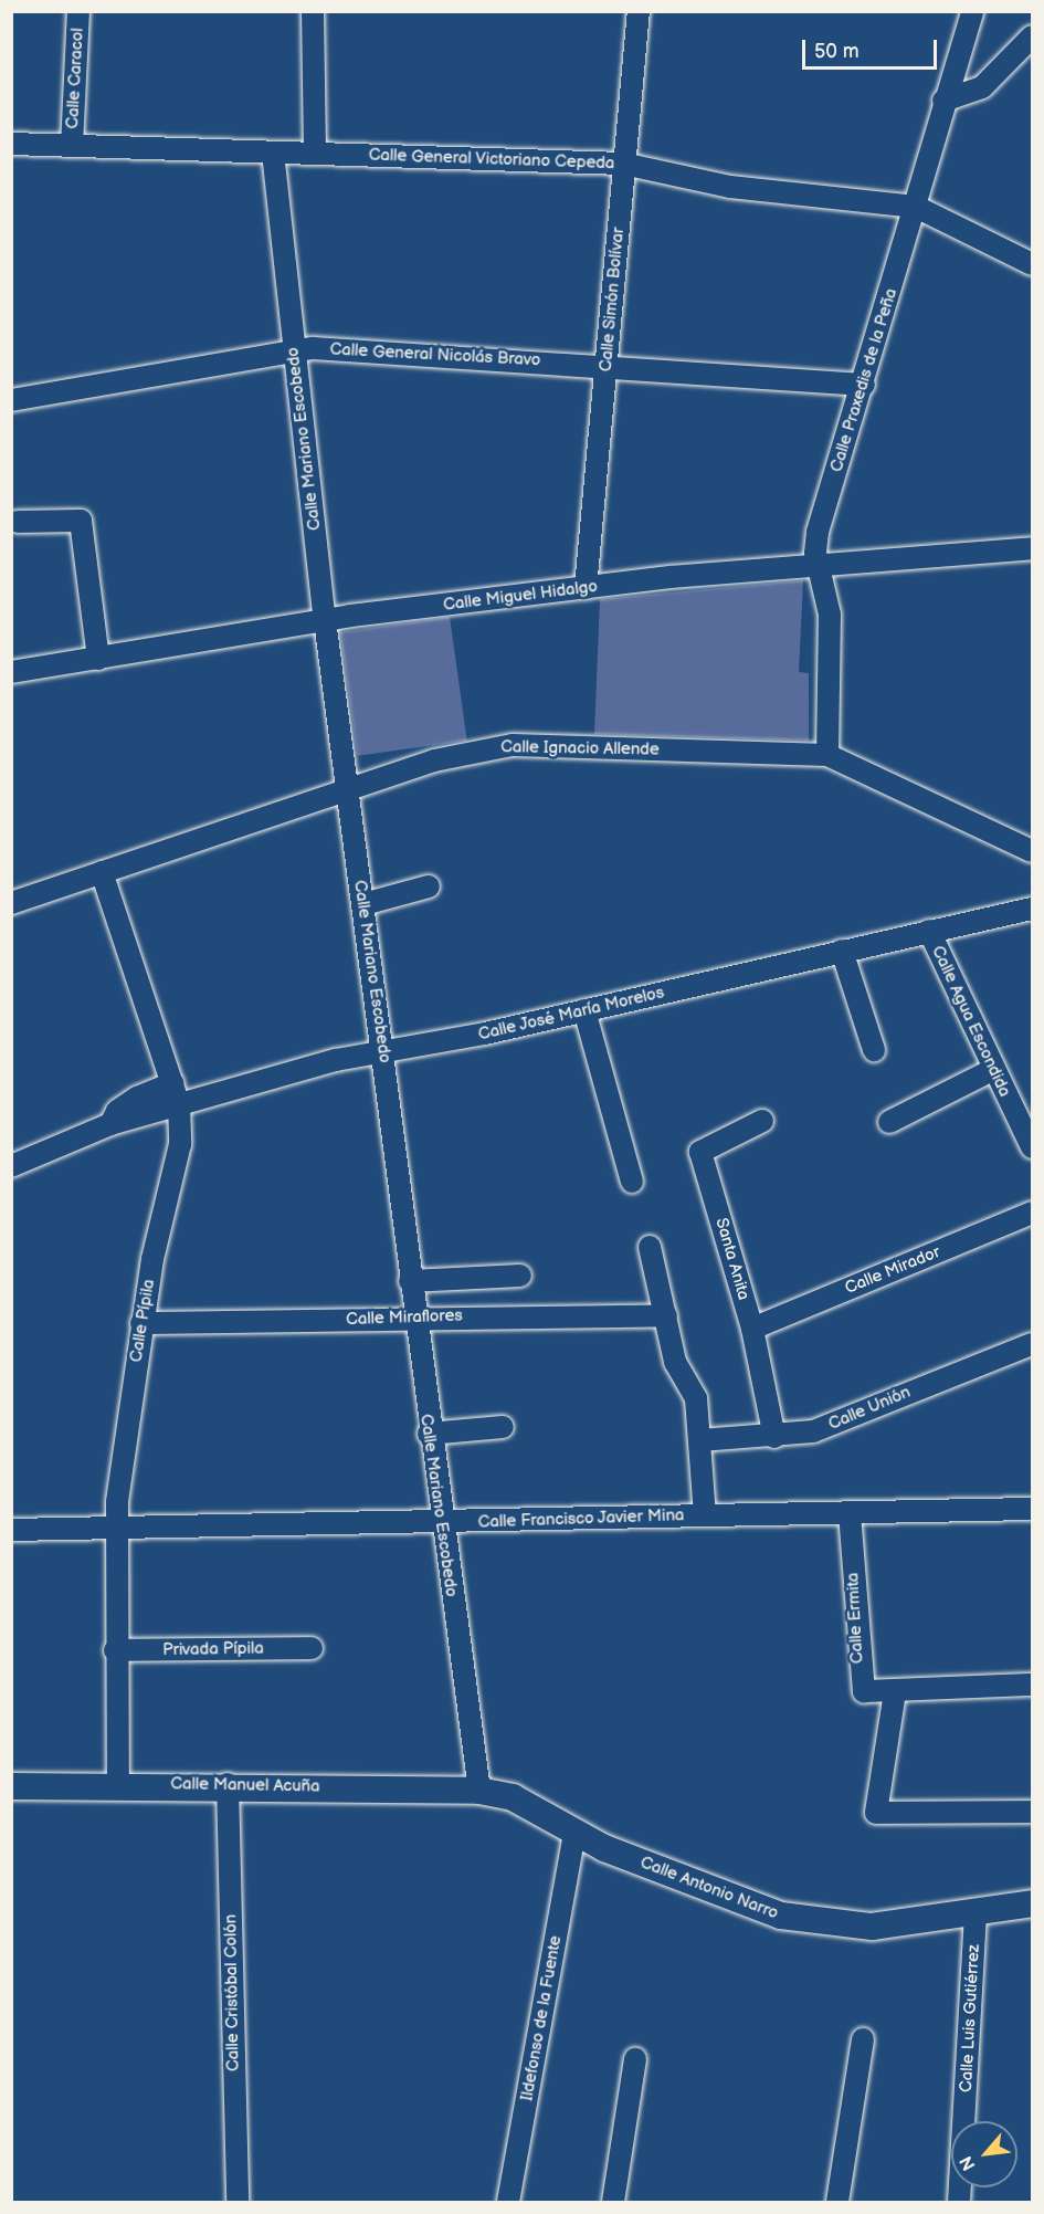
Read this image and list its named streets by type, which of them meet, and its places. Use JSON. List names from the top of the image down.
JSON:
{
  "streets": {
    "main road": ["Calle Manuel Acuña", "Calle Antonio Narro"],
    "street": [
      "Calle Caracol",
      "Calle General Victoriano Cepeda",
      "Calle Simón Bolívar",
      "Calle General Nicolás Bravo",
      "Calle Praxedis de la Peña",
      "Calle Mariano Escobedo",
      "Calle Miguel Hidalgo",
      "Calle Ignacio Allende",
      "Calle José María Morelos",
      "Calle Agua Escondida",
      "Santa Anita",
      "Calle Mirador",
      "Calle Miraflores",
      "Calle Pípila",
      "Calle Unión",
      "Calle Francisco Javier Mina",
      "Calle Ermita",
      "Privada Pípila",
      "Calle Cristóbal Colón",
      "Ildefonso de la Fuente",
      "Calle Luis Gutiérrez"
    ]
  },
  "crossings": [
    ["Calle Caracol", "Calle General Victoriano Cepeda"],
    ["Calle General Victoriano Cepeda", "Calle Simón Bolívar"],
    ["Calle General Victoriano Cepeda", "Calle Praxedis de la Peña"],
    ["Calle General Victoriano Cepeda", "Calle Mariano Escobedo"],
    ["Calle Simón Bolívar", "Calle General Nicolás Bravo"],
    ["Calle Simón Bolívar", "Calle Miguel Hidalgo"],
    ["Calle General Nicolás Bravo", "Calle Praxedis de la Peña"],
    ["Calle General Nicolás Bravo", "Calle Mariano Escobedo"],
    ["Calle Praxedis de la Peña", "Calle Miguel Hidalgo"],
    ["Calle Praxedis de la Peña", "Calle Ignacio Allende"],
    ["Calle Mariano Escobedo", "Calle Miguel Hidalgo"],
    ["Calle Mariano Escobedo", "Calle Ignacio Allende"],
    ["Calle Mariano Escobedo", "Calle José María Morelos"],
    ["Calle Mariano Escobedo", "Calle Miraflores"],
    ["Calle Mariano Escobedo", "Calle Francisco Javier Mina"],
    ["Calle Mariano Escobedo", "Calle Manuel Acuña"],
    ["Calle Mariano Escobedo", "Calle Antonio Narro"],
    ["Calle Ignacio Allende", "Calle Pípila"],
    ["Calle José María Morelos", "Calle Agua Escondida"],
    ["Calle José María Morelos", "Calle Pípila"],
    ["Santa Anita", "Calle Mirador"],
    ["Santa Anita", "Calle Unión"],
    ["Calle Miraflores", "Calle Pípila"],
    ["Calle Pípila", "Calle Francisco Javier Mina"],
    ["Calle Pípila", "Privada Pípila"],
    ["Calle Pípila", "Calle Manuel Acuña"],
    ["Calle Francisco Javier Mina", "Calle Ermita"],
    ["Calle Manuel Acuña", "Calle Antonio Narro"],
    ["Calle Manuel Acuña", "Calle Cristóbal Colón"],
    ["Calle Antonio Narro", "Ildefonso de la Fuente"],
    ["Calle Antonio Narro", "Calle Luis Gutiérrez"]
  ],
  "scale_bar": "50 m",
  "north": "bottom left"
}
